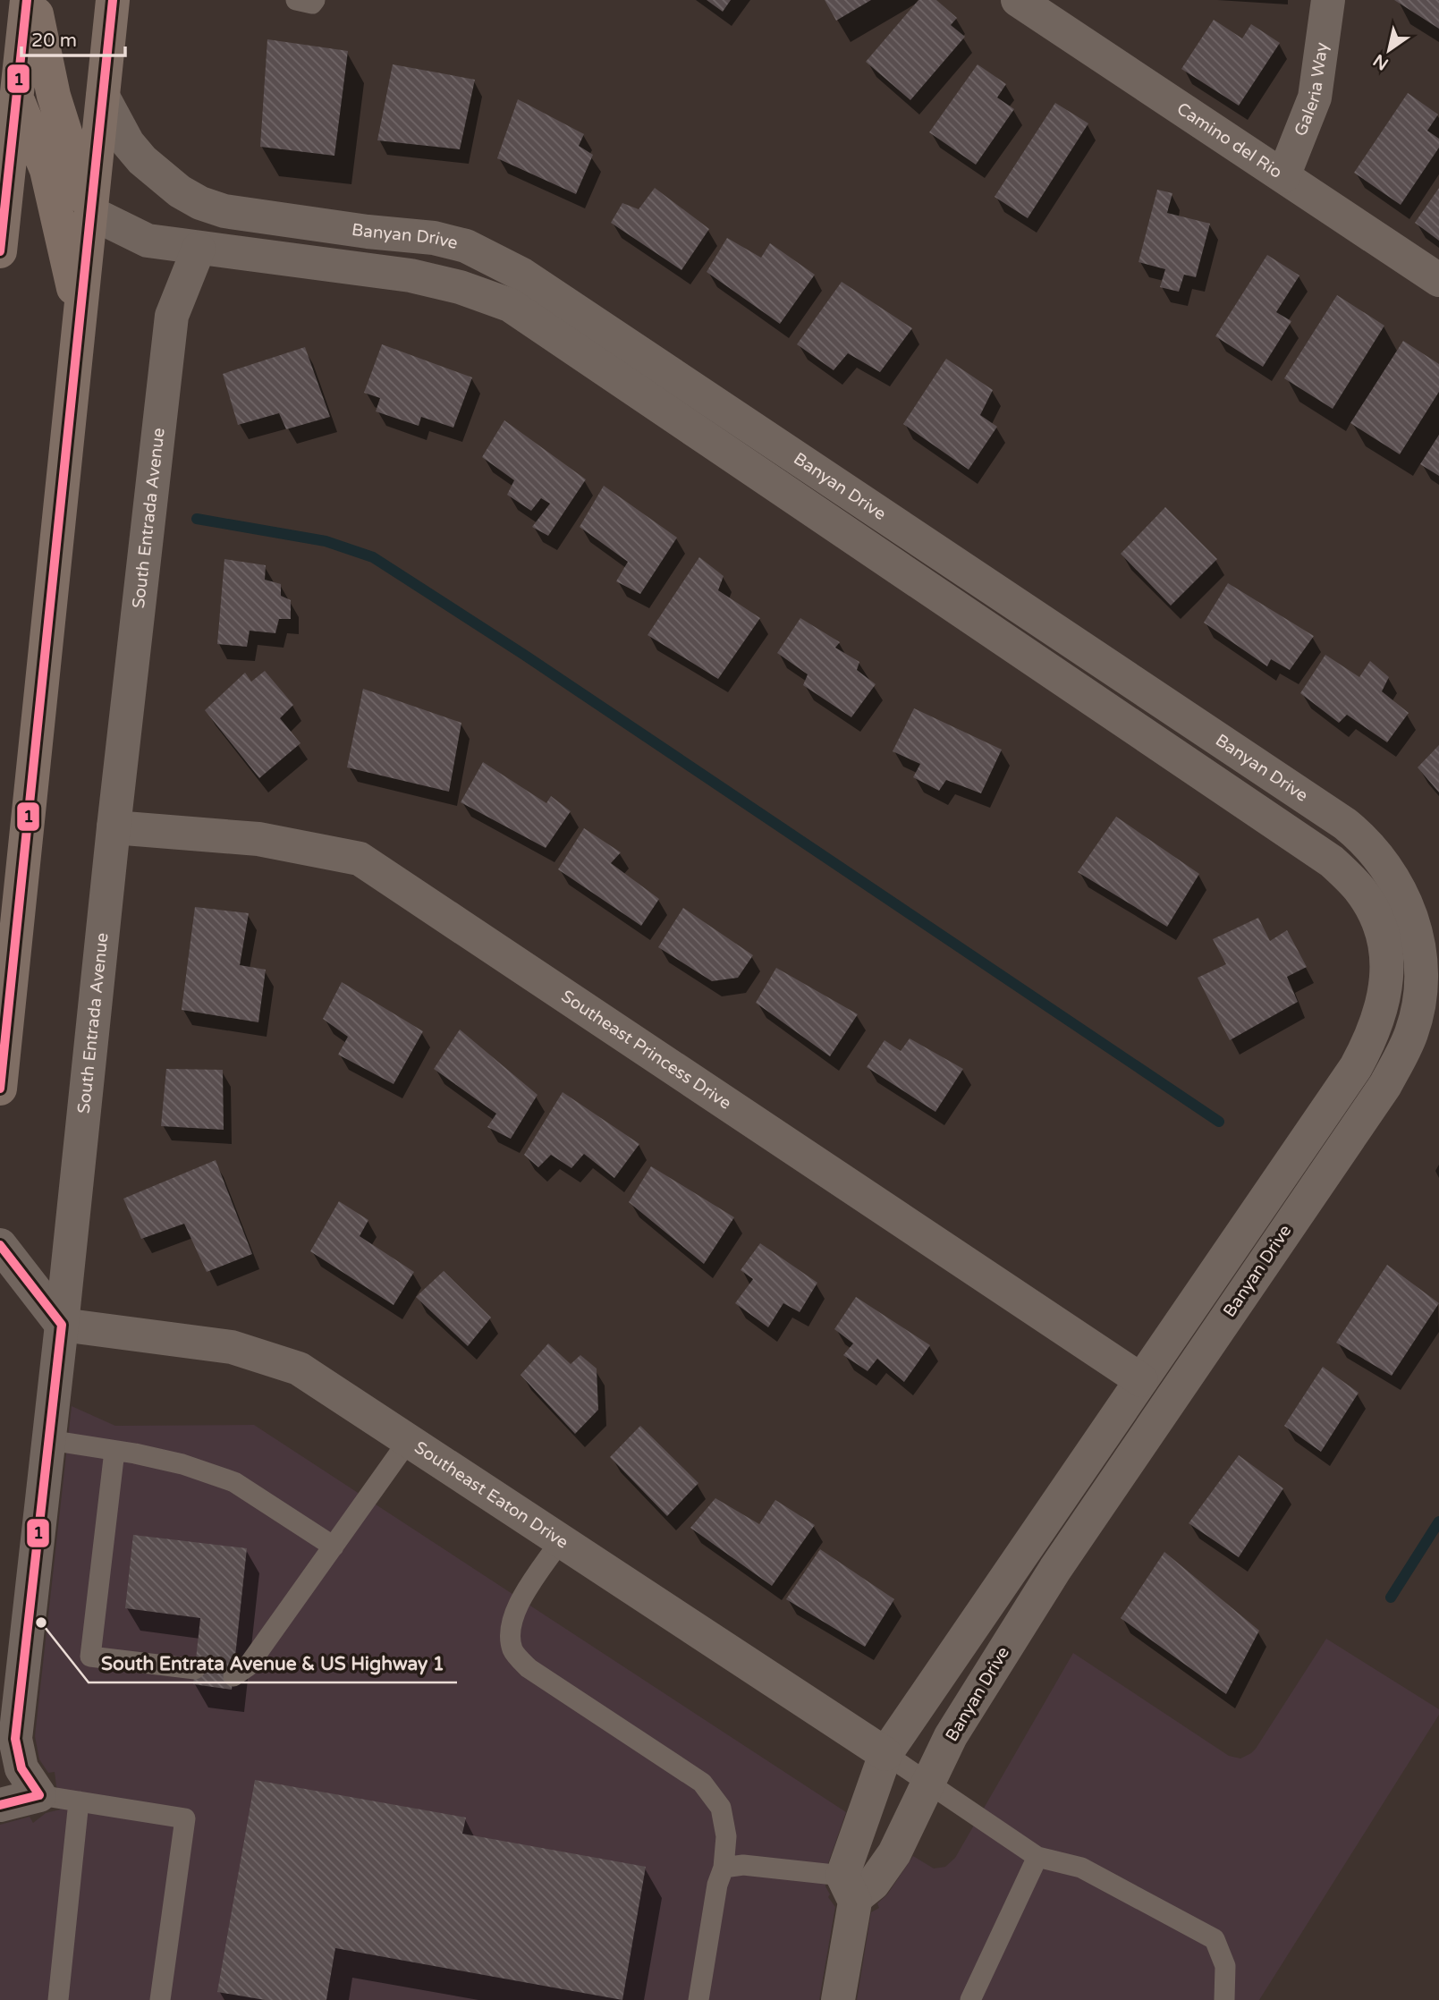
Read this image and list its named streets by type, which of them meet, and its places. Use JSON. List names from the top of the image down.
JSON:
{
  "streets": {
    "street": [
      "Galeria Way",
      "Camino del Rio",
      "Banyan Drive",
      "South Entrada Avenue",
      "Southeast Princess Drive",
      "Southeast Eaton Drive"
    ]
  },
  "crossings": [
    ["Galeria Way", "Camino del Rio"],
    ["Banyan Drive", "South Entrada Avenue"],
    ["Banyan Drive", "Southeast Princess Drive"],
    ["Banyan Drive", "Southeast Eaton Drive"],
    ["South Entrada Avenue", "Southeast Princess Drive"],
    ["South Entrada Avenue", "Southeast Eaton Drive"]
  ],
  "places": ["South Entrata Avenue & US Highway 1"],
  "lines": ["transit line 1"],
  "scale_bar": "20 m",
  "north": "bottom left"
}
